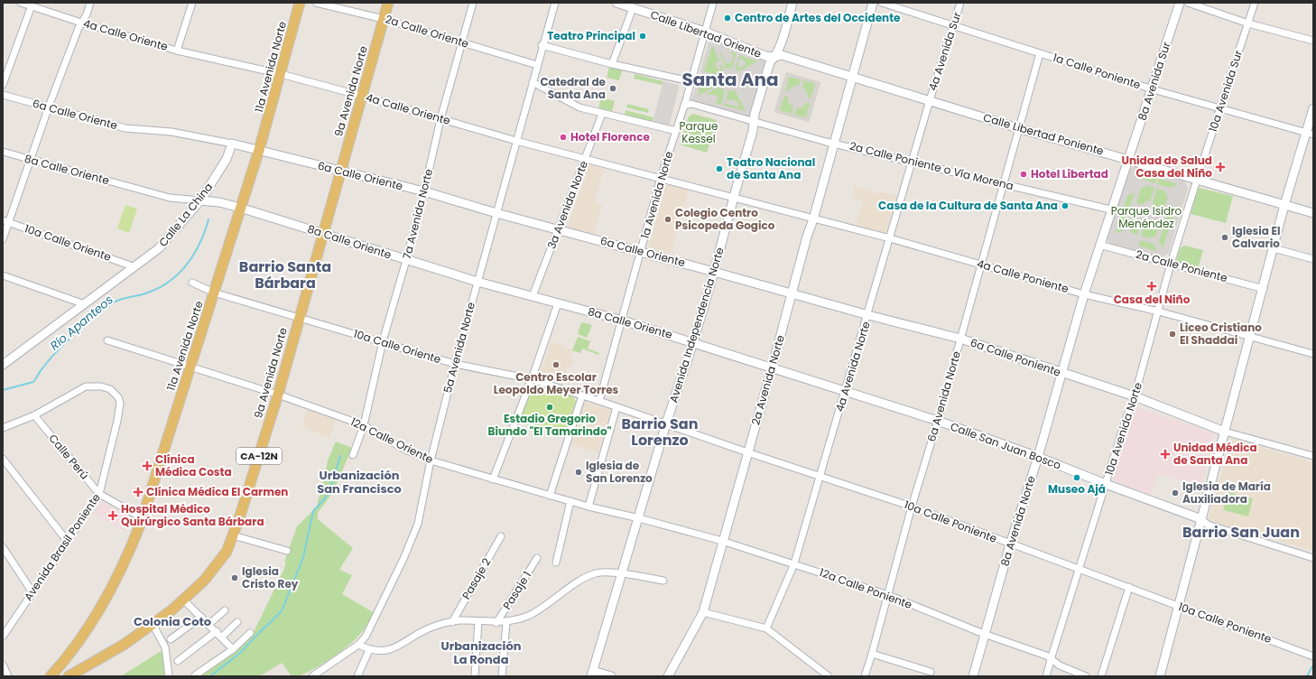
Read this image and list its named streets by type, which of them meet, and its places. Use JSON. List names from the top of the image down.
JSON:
{
  "streets": {
    "main road": ["11a Avenida Norte", "9a Avenida Norte", "CA-12N"],
    "street": [
      "2a Calle Oriente",
      "Calle Libertad Oriente",
      "4a Calle Oriente",
      "4a Avenida Sur",
      "1a Calle Poniente",
      "8a Avenida Sur",
      "10a Avenida Sur",
      "6a Calle Oriente",
      "Calle Libertad Poniente",
      "2a Calle Poniente o Vía Morena",
      "8a Calle Oriente",
      "1a Avenida Norte",
      "3a Avenida Norte",
      "7a Avenida Norte",
      "Calle La China",
      "10a Calle Oriente",
      "2a Calle Poniente",
      "4a Calle Poniente",
      "Avenida Independencia Norte",
      "5a Avenida Norte",
      "6a Calle Poniente",
      "4a Avenida Norte",
      "2a Avenida Norte",
      "6a Avenida Norte",
      "10a Avenida Norte",
      "12a Calle Oriente",
      "Calle San Juan Bosco",
      "Calle Perú",
      "8a Avenida Norte",
      "10a Calle Poniente",
      "Avenida Brasil Poniente",
      "Pasaje 2",
      "12a Calle Poniente",
      "Pasaje 1"
    ]
  },
  "crossings": [
    ["2a Calle Oriente", "9a Avenida Norte"],
    ["2a Calle Oriente", "7a Avenida Norte"],
    ["2a Calle Oriente", "5a Avenida Norte"],
    ["Calle Libertad Oriente", "Calle Libertad Poniente"],
    ["Calle Libertad Oriente", "1a Avenida Norte"],
    ["Calle Libertad Oriente", "Avenida Independencia Norte"],
    ["4a Calle Oriente", "11a Avenida Norte"],
    ["4a Calle Oriente", "9a Avenida Norte"],
    ["4a Calle Oriente", "1a Avenida Norte"],
    ["4a Calle Oriente", "3a Avenida Norte"],
    ["4a Calle Oriente", "7a Avenida Norte"],
    ["4a Calle Oriente", "4a Calle Poniente"],
    ["4a Calle Oriente", "Avenida Independencia Norte"],
    ["4a Calle Oriente", "5a Avenida Norte"],
    ["4a Avenida Sur", "1a Calle Poniente"],
    ["4a Avenida Sur", "Calle Libertad Poniente"],
    ["4a Avenida Sur", "4a Avenida Norte"],
    ["11a Avenida Norte", "6a Calle Oriente"],
    ["11a Avenida Norte", "8a Calle Oriente"],
    ["11a Avenida Norte", "10a Calle Oriente"],
    ["11a Avenida Norte", "12a Calle Oriente"],
    ["11a Avenida Norte", "Calle Perú"],
    ["1a Calle Poniente", "8a Avenida Sur"],
    ["1a Calle Poniente", "10a Avenida Sur"],
    ["1a Calle Poniente", "6a Avenida Norte"],
    ["8a Avenida Sur", "Calle Libertad Poniente"],
    ["8a Avenida Sur", "8a Avenida Norte"],
    ["9a Avenida Norte", "6a Calle Oriente"],
    ["9a Avenida Norte", "8a Calle Oriente"],
    ["9a Avenida Norte", "10a Calle Oriente"],
    ["9a Avenida Norte", "12a Calle Oriente"],
    ["10a Avenida Sur", "Calle Libertad Poniente"],
    ["10a Avenida Sur", "10a Avenida Norte"],
    ["6a Calle Oriente", "1a Avenida Norte"],
    ["6a Calle Oriente", "3a Avenida Norte"],
    ["6a Calle Oriente", "7a Avenida Norte"],
    ["6a Calle Oriente", "Calle La China"],
    ["6a Calle Oriente", "Avenida Independencia Norte"],
    ["6a Calle Oriente", "5a Avenida Norte"],
    ["6a Calle Oriente", "6a Calle Poniente"],
    ["Calle Libertad Poniente", "Avenida Independencia Norte"],
    ["Calle Libertad Poniente", "4a Avenida Norte"],
    ["Calle Libertad Poniente", "2a Avenida Norte"],
    ["Calle Libertad Poniente", "6a Avenida Norte"],
    ["Calle Libertad Poniente", "10a Avenida Norte"],
    ["Calle Libertad Poniente", "8a Avenida Norte"],
    ["2a Calle Poniente o Vía Morena", "Avenida Independencia Norte"],
    ["2a Calle Poniente o Vía Morena", "4a Avenida Norte"],
    ["2a Calle Poniente o Vía Morena", "2a Avenida Norte"],
    ["2a Calle Poniente o Vía Morena", "6a Avenida Norte"],
    ["2a Calle Poniente o Vía Morena", "8a Avenida Norte"],
    ["8a Calle Oriente", "1a Avenida Norte"],
    ["8a Calle Oriente", "3a Avenida Norte"],
    ["8a Calle Oriente", "7a Avenida Norte"],
    ["8a Calle Oriente", "Calle La China"],
    ["8a Calle Oriente", "Avenida Independencia Norte"],
    ["8a Calle Oriente", "5a Avenida Norte"],
    ["8a Calle Oriente", "Calle San Juan Bosco"],
    ["1a Avenida Norte", "10a Calle Oriente"],
    ["7a Avenida Norte", "10a Calle Oriente"],
    ["7a Avenida Norte", "12a Calle Oriente"],
    ["Calle La China", "10a Calle Oriente"],
    ["10a Calle Oriente", "Avenida Independencia Norte"],
    ["10a Calle Oriente", "5a Avenida Norte"],
    ["10a Calle Oriente", "10a Calle Poniente"],
    ["2a Calle Poniente", "10a Avenida Norte"],
    ["2a Calle Poniente", "8a Avenida Norte"],
    ["4a Calle Poniente", "Avenida Independencia Norte"],
    ["4a Calle Poniente", "4a Avenida Norte"],
    ["4a Calle Poniente", "2a Avenida Norte"],
    ["4a Calle Poniente", "6a Avenida Norte"],
    ["4a Calle Poniente", "10a Avenida Norte"],
    ["4a Calle Poniente", "8a Avenida Norte"],
    ["Avenida Independencia Norte", "6a Calle Poniente"],
    ["Avenida Independencia Norte", "12a Calle Oriente"],
    ["Avenida Independencia Norte", "Calle San Juan Bosco"],
    ["Avenida Independencia Norte", "10a Calle Poniente"],
    ["Avenida Independencia Norte", "12a Calle Poniente"],
    ["5a Avenida Norte", "12a Calle Oriente"],
    ["6a Calle Poniente", "4a Avenida Norte"],
    ["6a Calle Poniente", "2a Avenida Norte"],
    ["6a Calle Poniente", "6a Avenida Norte"],
    ["6a Calle Poniente", "10a Avenida Norte"],
    ["6a Calle Poniente", "8a Avenida Norte"],
    ["4a Avenida Norte", "Calle San Juan Bosco"],
    ["4a Avenida Norte", "10a Calle Poniente"],
    ["4a Avenida Norte", "12a Calle Poniente"],
    ["2a Avenida Norte", "Calle San Juan Bosco"],
    ["2a Avenida Norte", "10a Calle Poniente"],
    ["2a Avenida Norte", "12a Calle Poniente"],
    ["6a Avenida Norte", "Calle San Juan Bosco"],
    ["6a Avenida Norte", "10a Calle Poniente"],
    ["6a Avenida Norte", "12a Calle Poniente"],
    ["10a Avenida Norte", "Calle San Juan Bosco"],
    ["10a Avenida Norte", "10a Calle Poniente"],
    ["10a Avenida Norte", "12a Calle Poniente"],
    ["12a Calle Oriente", "12a Calle Poniente"],
    ["Calle San Juan Bosco", "8a Avenida Norte"],
    ["Calle Perú", "Avenida Brasil Poniente"],
    ["8a Avenida Norte", "10a Calle Poniente"],
    ["8a Avenida Norte", "12a Calle Poniente"]
  ],
  "districts": [
    "Santa Ana",
    "Barrio Santa Bárbara",
    "Barrio San Lorenzo",
    "Urbanización San Francisco",
    "Barrio San Juan",
    "Colonia Coto",
    "Urbanización La Ronda"
  ],
  "water": ["Río Apanteos"],
  "parks": ["Parque Kessel", "Parque Isidro Menéndez"],
  "places": {
    "other": [
      "Centro de Artes del Occidente",
      "Teatro Principal",
      "Catedral de Santa Ana",
      "Hotel Florence",
      "Teatro Nacional de Santa Ana",
      "Hotel Libertad",
      "Casa de la Cultura de Santa Ana",
      "Colegio Centro Psicopeda Gogico",
      "Iglesia El Calvario",
      "Liceo Cristiano El Shaddai",
      "Centro Escolar Leopoldo Meyer Torres",
      "Estadio Gregorio Biundo \"El Tamarindo\"",
      "Iglesia de San Lorenzo",
      "Museo Ajá",
      "Iglesia de María Auxiliadora",
      "Iglesia Cristo Rey"
    ],
    "health": [
      "Unidad de Salud Casa del Niño",
      "Casa del Niño",
      "Unidad Médica de Santa Ana",
      "Clínica Médica Costa",
      "Clínica Médica El Carmen",
      "Hospital Médico Quirúrgico Santa Bárbara"
    ]
  }
}
